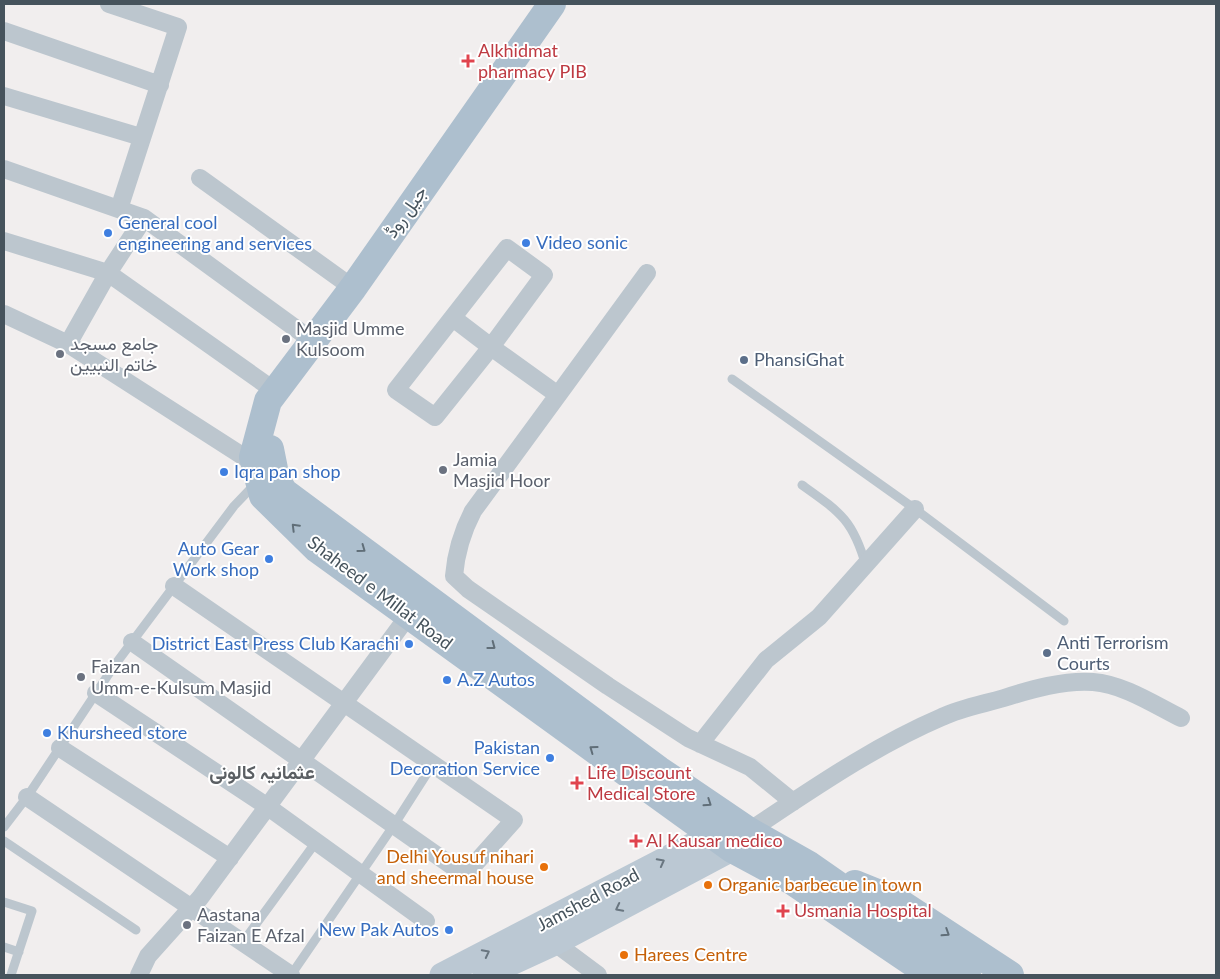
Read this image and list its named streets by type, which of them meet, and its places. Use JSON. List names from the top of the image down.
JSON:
{
  "streets": {
    "main road": ["جیل روڈ", "Shaheed e Millat Road", "Jamshed Road"]
  },
  "crossings": [
    ["جیل روڈ", "Shaheed e Millat Road"],
    ["Shaheed e Millat Road", "Jamshed Road"]
  ],
  "districts": ["عثمانیہ کالونی"],
  "places": {
    "health": [
      "Alkhidmat pharmacy PIB",
      "Life Discount Medical Store",
      "Al Kausar medico",
      "Usmania Hospital"
    ],
    "other": [
      "General cool engineering and services",
      "Video sonic",
      "Masjid Umme Kulsoom",
      "جامع مسجد خاتم النبیین",
      "PhansiGhat",
      "Jamia Masjid Hoor",
      "Iqra pan shop",
      "Auto Gear Work shop",
      "District East Press Club Karachi",
      "Anti Terrorism Courts",
      "Faizan Umm-e-Kulsum Masjid",
      "A.Z Autos",
      "Khursheed store",
      "Pakistan Decoration Service",
      "Delhi Yousuf nihari and sheermal house",
      "Organic barbecue in town",
      "Aastana Faizan E Afzal",
      "New Pak Autos",
      "Harees Centre"
    ]
  }
}
